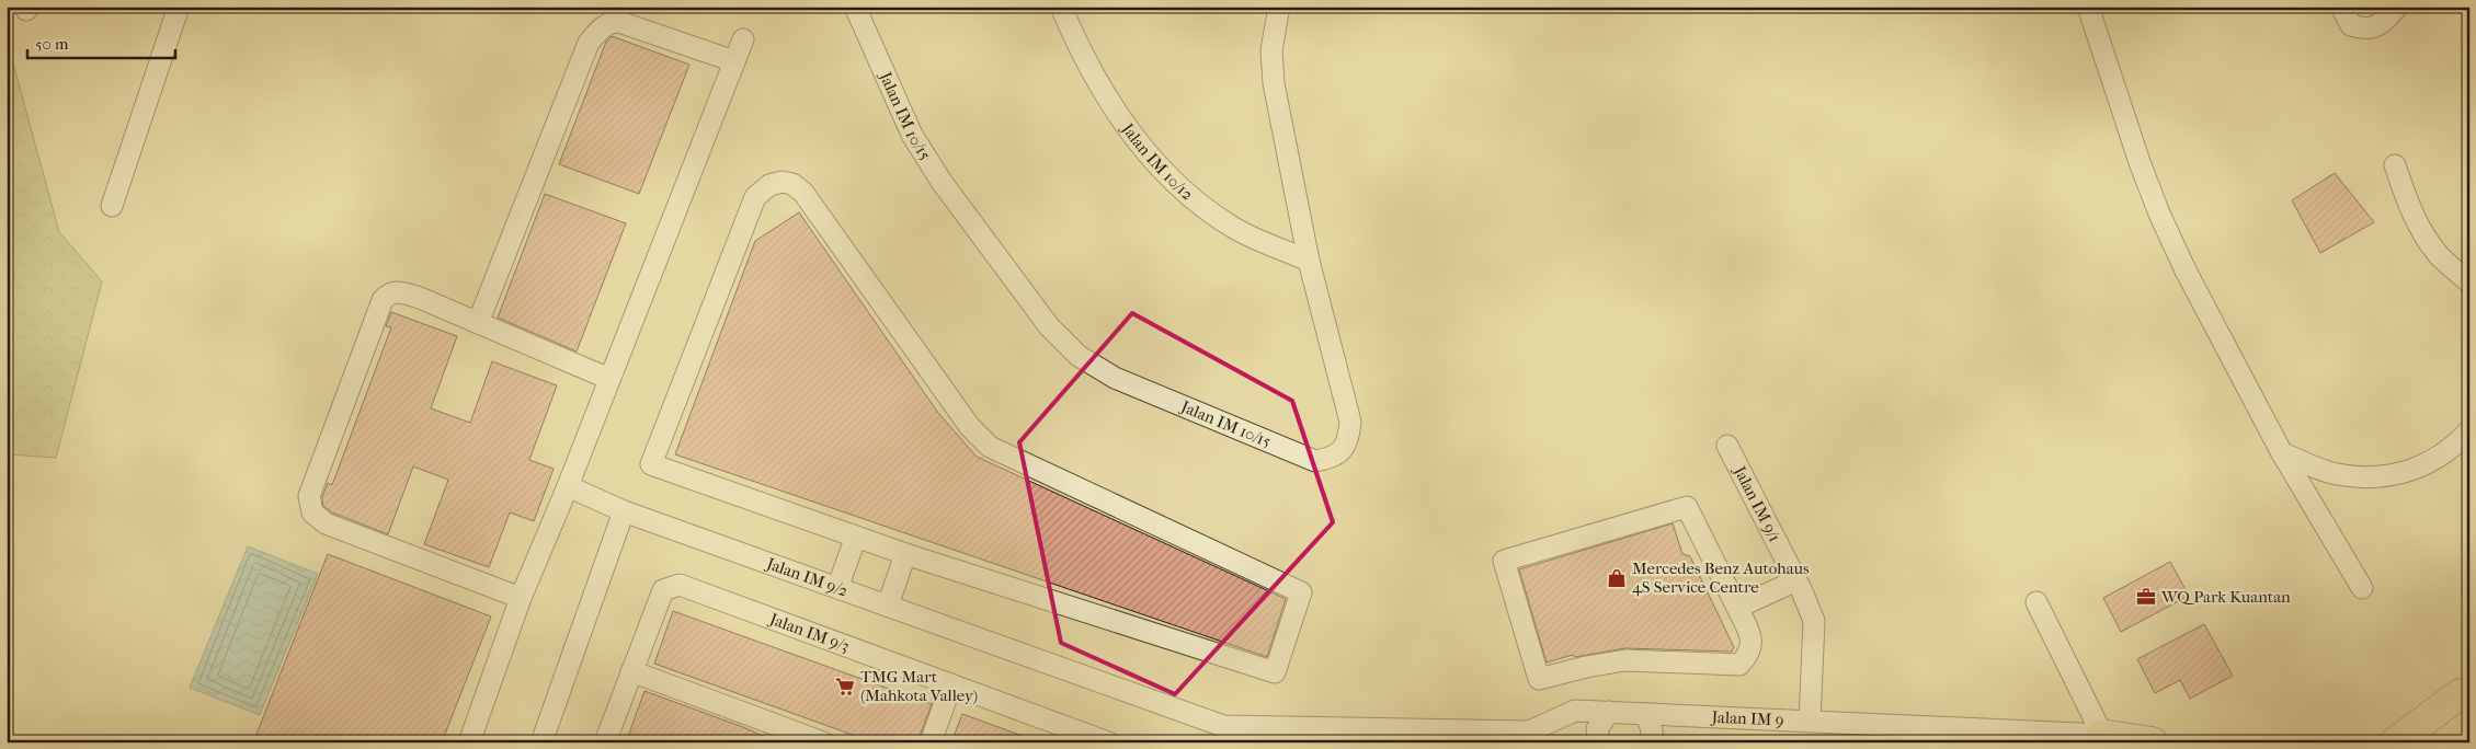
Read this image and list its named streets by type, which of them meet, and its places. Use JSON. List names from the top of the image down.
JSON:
{
  "streets": {
    "street": [
      "Jalan IM 10/15",
      "Jalan IM 10/12",
      "Jalan IM 9/1",
      "Jalan IM 9/2",
      "Jalan IM 9/3",
      "Jalan IM 9"
    ]
  },
  "crossings": [
    ["Jalan IM 10/15", "Jalan IM 10/12"],
    ["Jalan IM 9/1", "Jalan IM 9"],
    ["Jalan IM 9/2", "Jalan IM 9"]
  ],
  "places": {
    "shop": ["Mercedes Benz Autohaus 4S Service Centre"],
    "office": ["WQ Park Kuantan"],
    "supermarket": ["TMG Mart (Mahkota Valley)"]
  },
  "scale_bar": "50 m"
}
